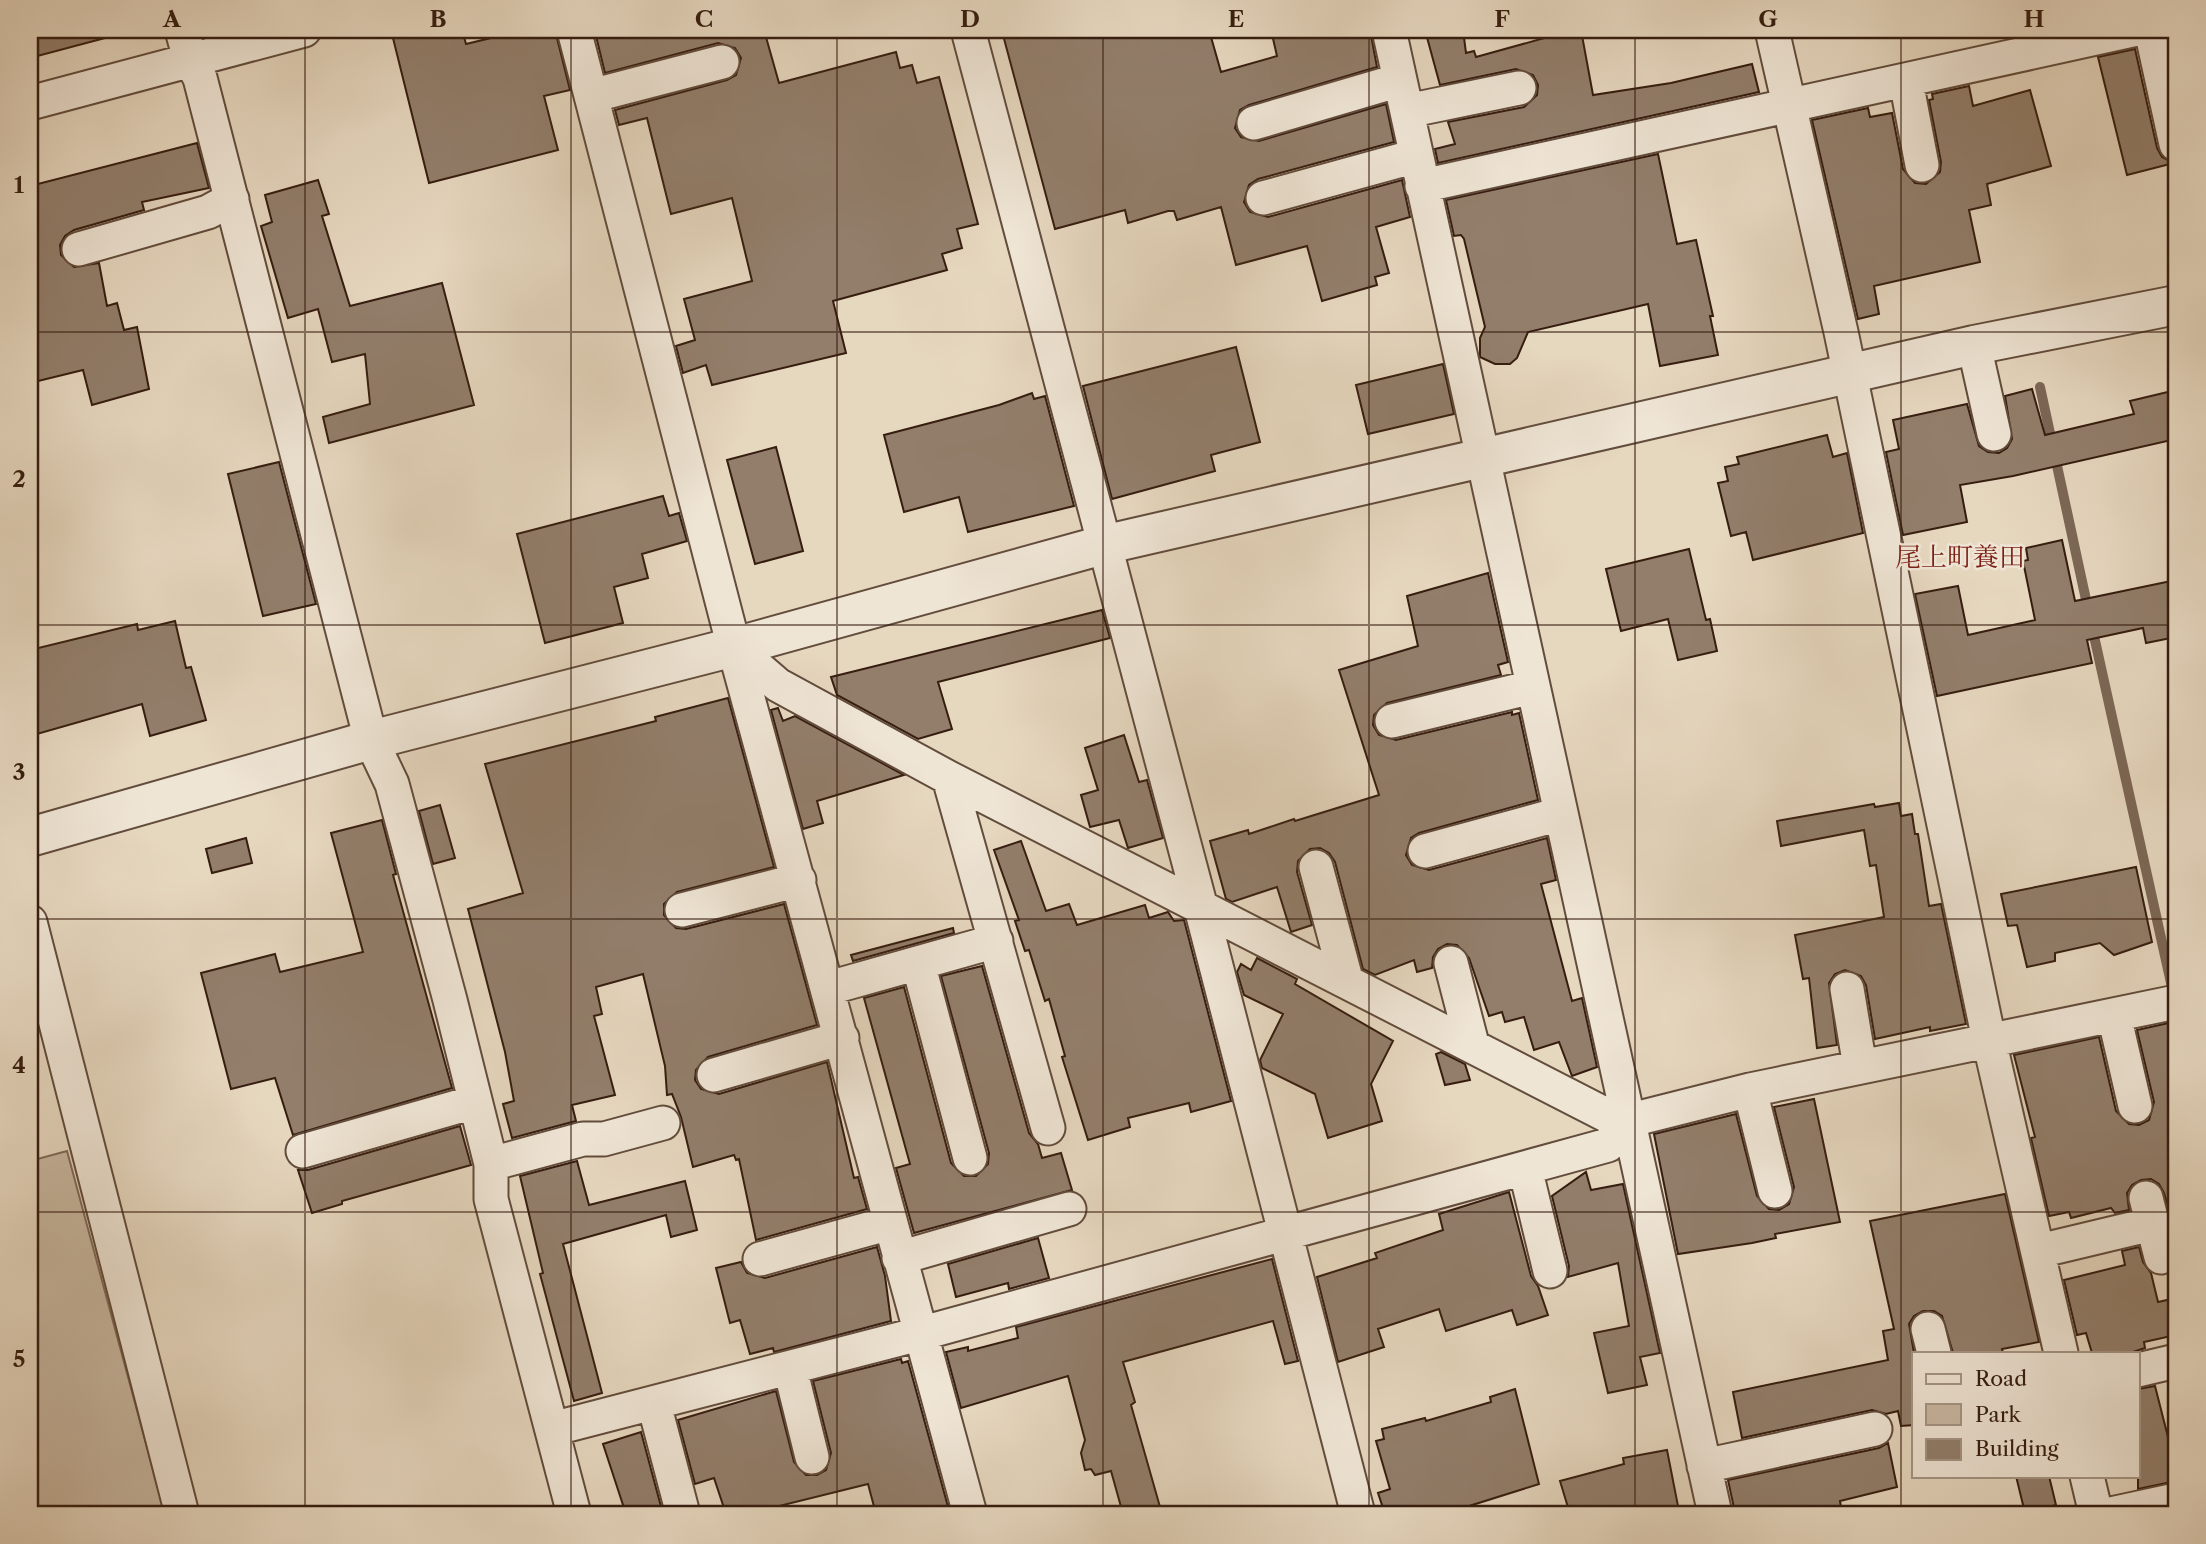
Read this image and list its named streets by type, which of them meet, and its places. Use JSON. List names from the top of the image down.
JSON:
{
  "districts": ["尾上町養田"],
  "legend": ["Road", "Park", "Building"],
  "grid": {
    "columns": [
      "A",
      "B",
      "C",
      "D",
      "E",
      "F",
      "G",
      "H"
    ],
    "rows": [
      "1",
      "2",
      "3",
      "4",
      "5"
    ]
  }
}
